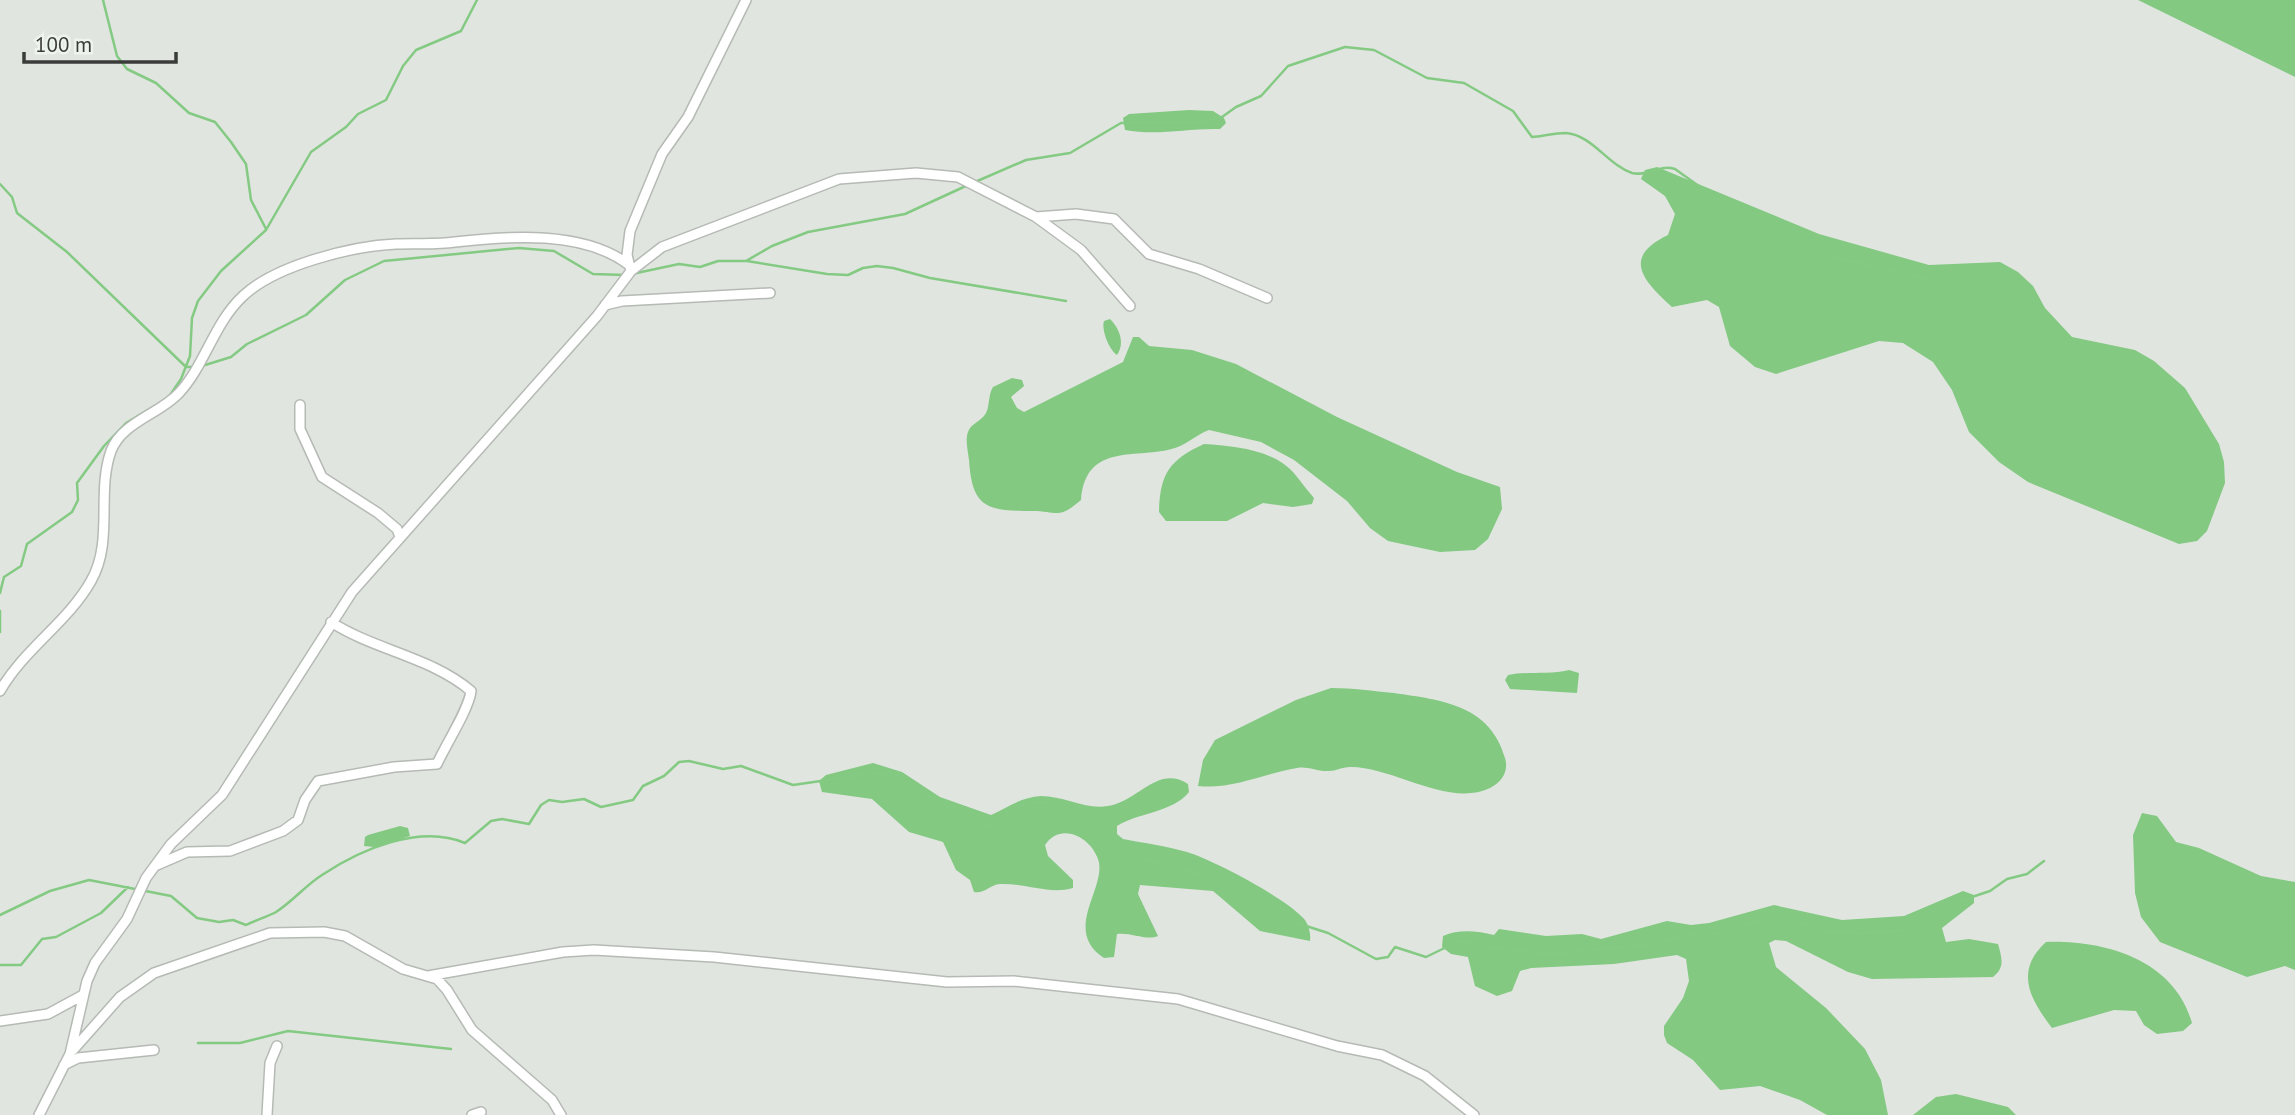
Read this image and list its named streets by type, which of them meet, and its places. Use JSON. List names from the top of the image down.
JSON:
{
  "scale_bar": "100 m"
}
